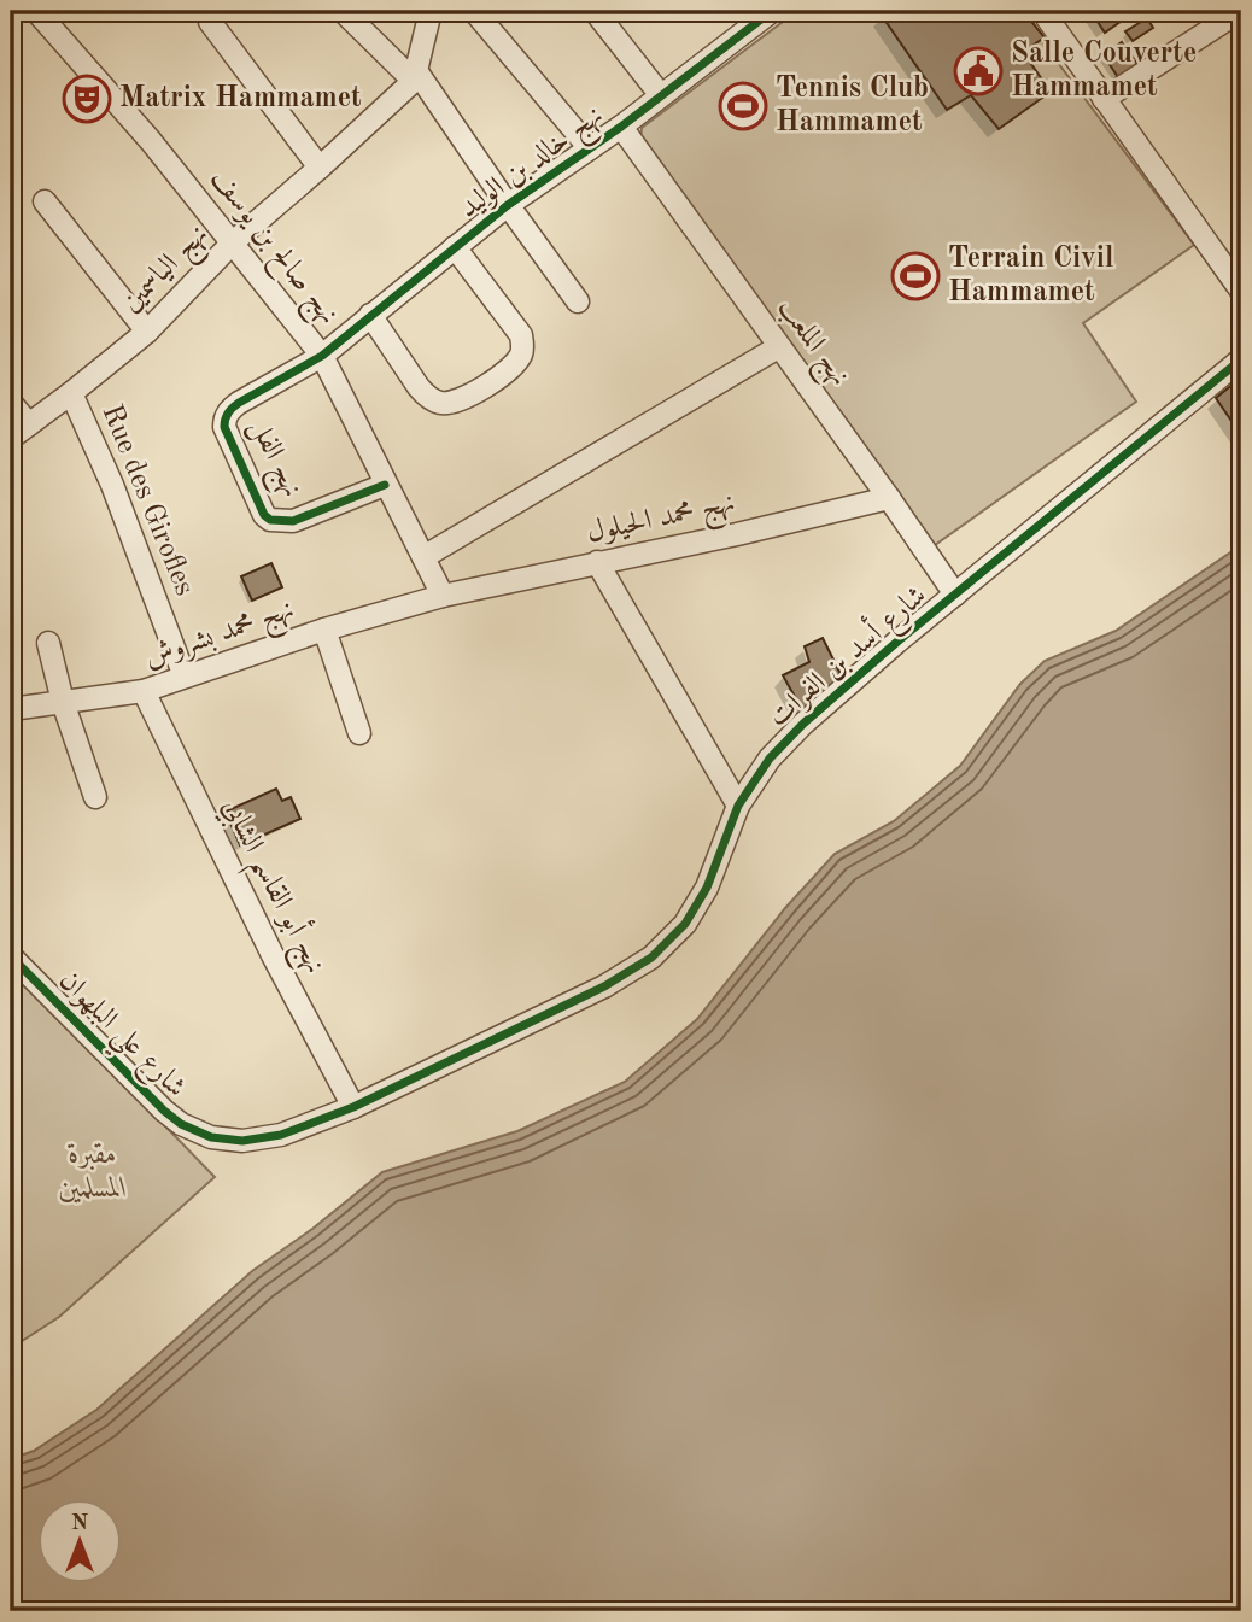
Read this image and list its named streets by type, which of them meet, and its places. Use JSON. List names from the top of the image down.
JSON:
{
  "streets": {
    "street": [
      "نهج خالد بن الوليد",
      "نهج صالح بن يوسف",
      "نهج الياسمين",
      "نهج الملعب",
      "نهج الفل",
      "Rue des Girofles",
      "نهج محمد الحيلول",
      "نهج محمد بشروش",
      "شارع أسد بن الفرات",
      "نهج أبو القاسم الشابي",
      "شارع علي البلهوان"
    ]
  },
  "crossings": [
    ["نهج خالد بن الوليد", "نهج صالح بن يوسف"],
    ["نهج خالد بن الوليد", "نهج الملعب"],
    ["نهج خالد بن الوليد", "نهج الفل"],
    ["نهج صالح بن يوسف", "نهج الياسمين"],
    ["نهج صالح بن يوسف", "نهج الفل"],
    ["نهج صالح بن يوسف", "نهج محمد الحيلول"],
    ["نهج صالح بن يوسف", "نهج محمد بشروش"],
    ["نهج الياسمين", "Rue des Girofles"],
    ["نهج الملعب", "نهج محمد الحيلول"],
    ["نهج الملعب", "شارع أسد بن الفرات"],
    ["Rue des Girofles", "نهج محمد بشروش"],
    ["نهج محمد الحيلول", "نهج محمد بشروش"],
    ["نهج محمد بشروش", "نهج أبو القاسم الشابي"],
    ["شارع أسد بن الفرات", "نهج أبو القاسم الشابي"],
    ["شارع أسد بن الفرات", "شارع علي البلهوان"],
    ["نهج أبو القاسم الشابي", "شارع علي البلهوان"]
  ],
  "parks": ["مقبرة المسلمين"],
  "places": {
    "public building": ["Salle Couverte Hammamet"],
    "theatre": ["Matrix Hammamet"],
    "sports": ["Tennis Club Hammamet", "Terrain Civil Hammamet"]
  },
  "north": "top"
}
